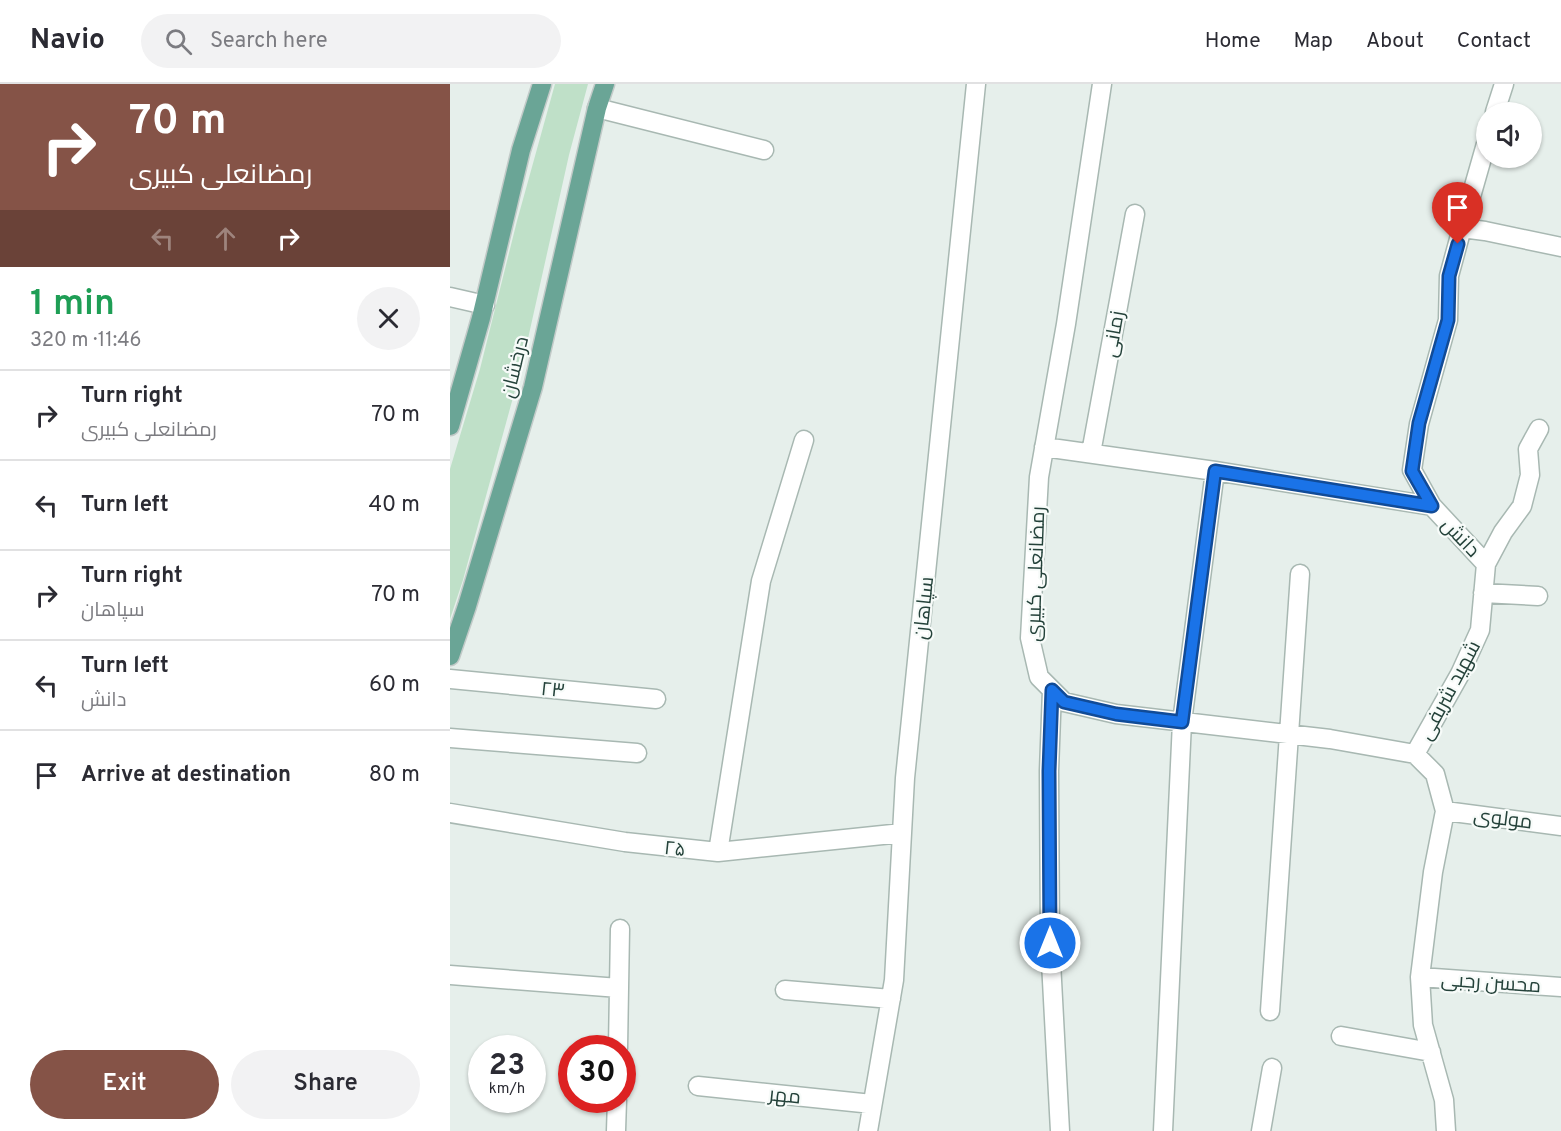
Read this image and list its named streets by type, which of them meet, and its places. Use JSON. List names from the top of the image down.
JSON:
{
  "streets": {
    "main road": ["درخشان"],
    "street": [
      "زمانی",
      "دانش",
      "رمضانعلی کبیری",
      "سپاهان",
      "۲۳",
      "شهید شریفی",
      "مولوی",
      "۲۵",
      "محسن رجبی",
      "مهر"
    ]
  },
  "crossings": [
    ["دانش", "شهید شریفی"],
    ["رمضانعلی کبیری", "شهید شریفی"],
    ["سپاهان", "۲۵"],
    ["سپاهان", "مهر"],
    ["شهید شریفی", "مولوی"],
    ["شهید شریفی", "محسن رجبی"]
  ],
  "page": {
    "header": "Navio",
    "search": "Search here",
    "nav": [
      "Home",
      "Map",
      "About",
      "Contact"
    ],
    "turn": ["70 m", "رمضانعلی کبیری"],
    "heading": ["1 min", "320 m · 11:46"],
    "list": [
      {
        "name": "Turn right",
        "note": "رمضانعلی کبیری",
        "value": "70 m"
      },
      {
        "name": "Turn left",
        "value": "40 m"
      },
      {
        "name": "Turn right",
        "note": "سپاهان",
        "value": "70 m"
      },
      {
        "name": "Turn left",
        "note": "دانش",
        "value": "60 m"
      },
      {
        "name": "Arrive at destination",
        "value": "80 m"
      }
    ],
    "speed": "23 km/h",
    "limit": "30",
    "buttons": ["Exit", "Share"]
  }
}
